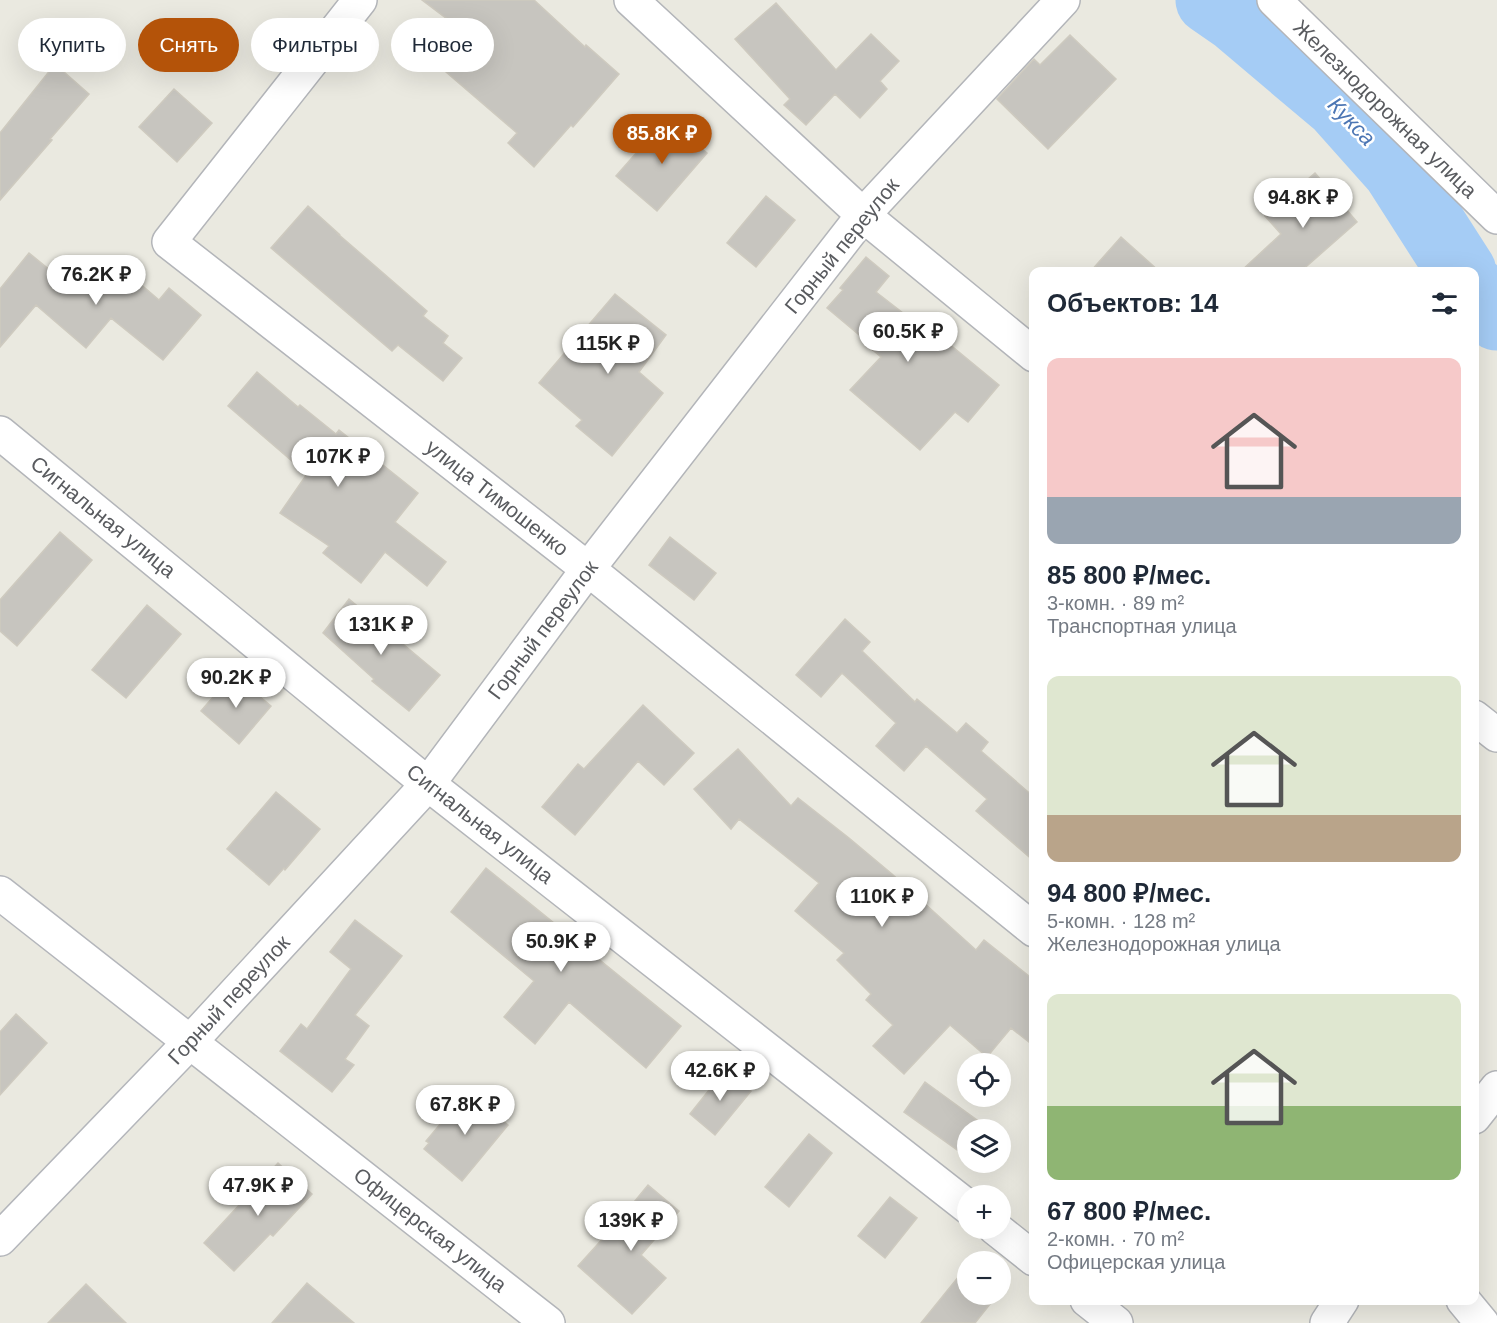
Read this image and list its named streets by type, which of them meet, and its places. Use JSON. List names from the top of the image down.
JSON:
{
  "streets": {
    "street": [
      "Железнодорожная улица",
      "Горный переулок",
      "улица Тимошенко",
      "Сигнальная улица",
      "Офицерская улица"
    ]
  },
  "crossings": [
    ["Горный переулок", "улица Тимошенко"],
    ["Горный переулок", "Сигнальная улица"],
    ["Горный переулок", "Офицерская улица"]
  ],
  "water": ["Кукса"],
  "page": {
    "chip": [
      "Купить",
      "Снять",
      "Фильтры",
      "Новое"
    ],
    "price": [
      "85.8K ₽",
      "94.8K ₽",
      "76.2K ₽",
      "60.5K ₽",
      "115K ₽",
      "107K ₽",
      "131K ₽",
      "90.2K ₽",
      "110K ₽",
      "50.9K ₽",
      "42.6K ₽",
      "67.8K ₽",
      "47.9K ₽",
      "139K ₽"
    ],
    "heading": "Объектов: 14",
    "list": [
      {
        "name": "85 800 ₽/мес.",
        "note": "3-комн. · 89 m² · Транспортная улица"
      },
      {
        "name": "94 800 ₽/мес.",
        "note": "5-комн. · 128 m² · Железнодорожная улица"
      },
      {
        "name": "67 800 ₽/мес.",
        "note": "2-комн. · 70 m² · Офицерская улица"
      }
    ],
    "map_buttons": ["+", "−"]
  }
}
